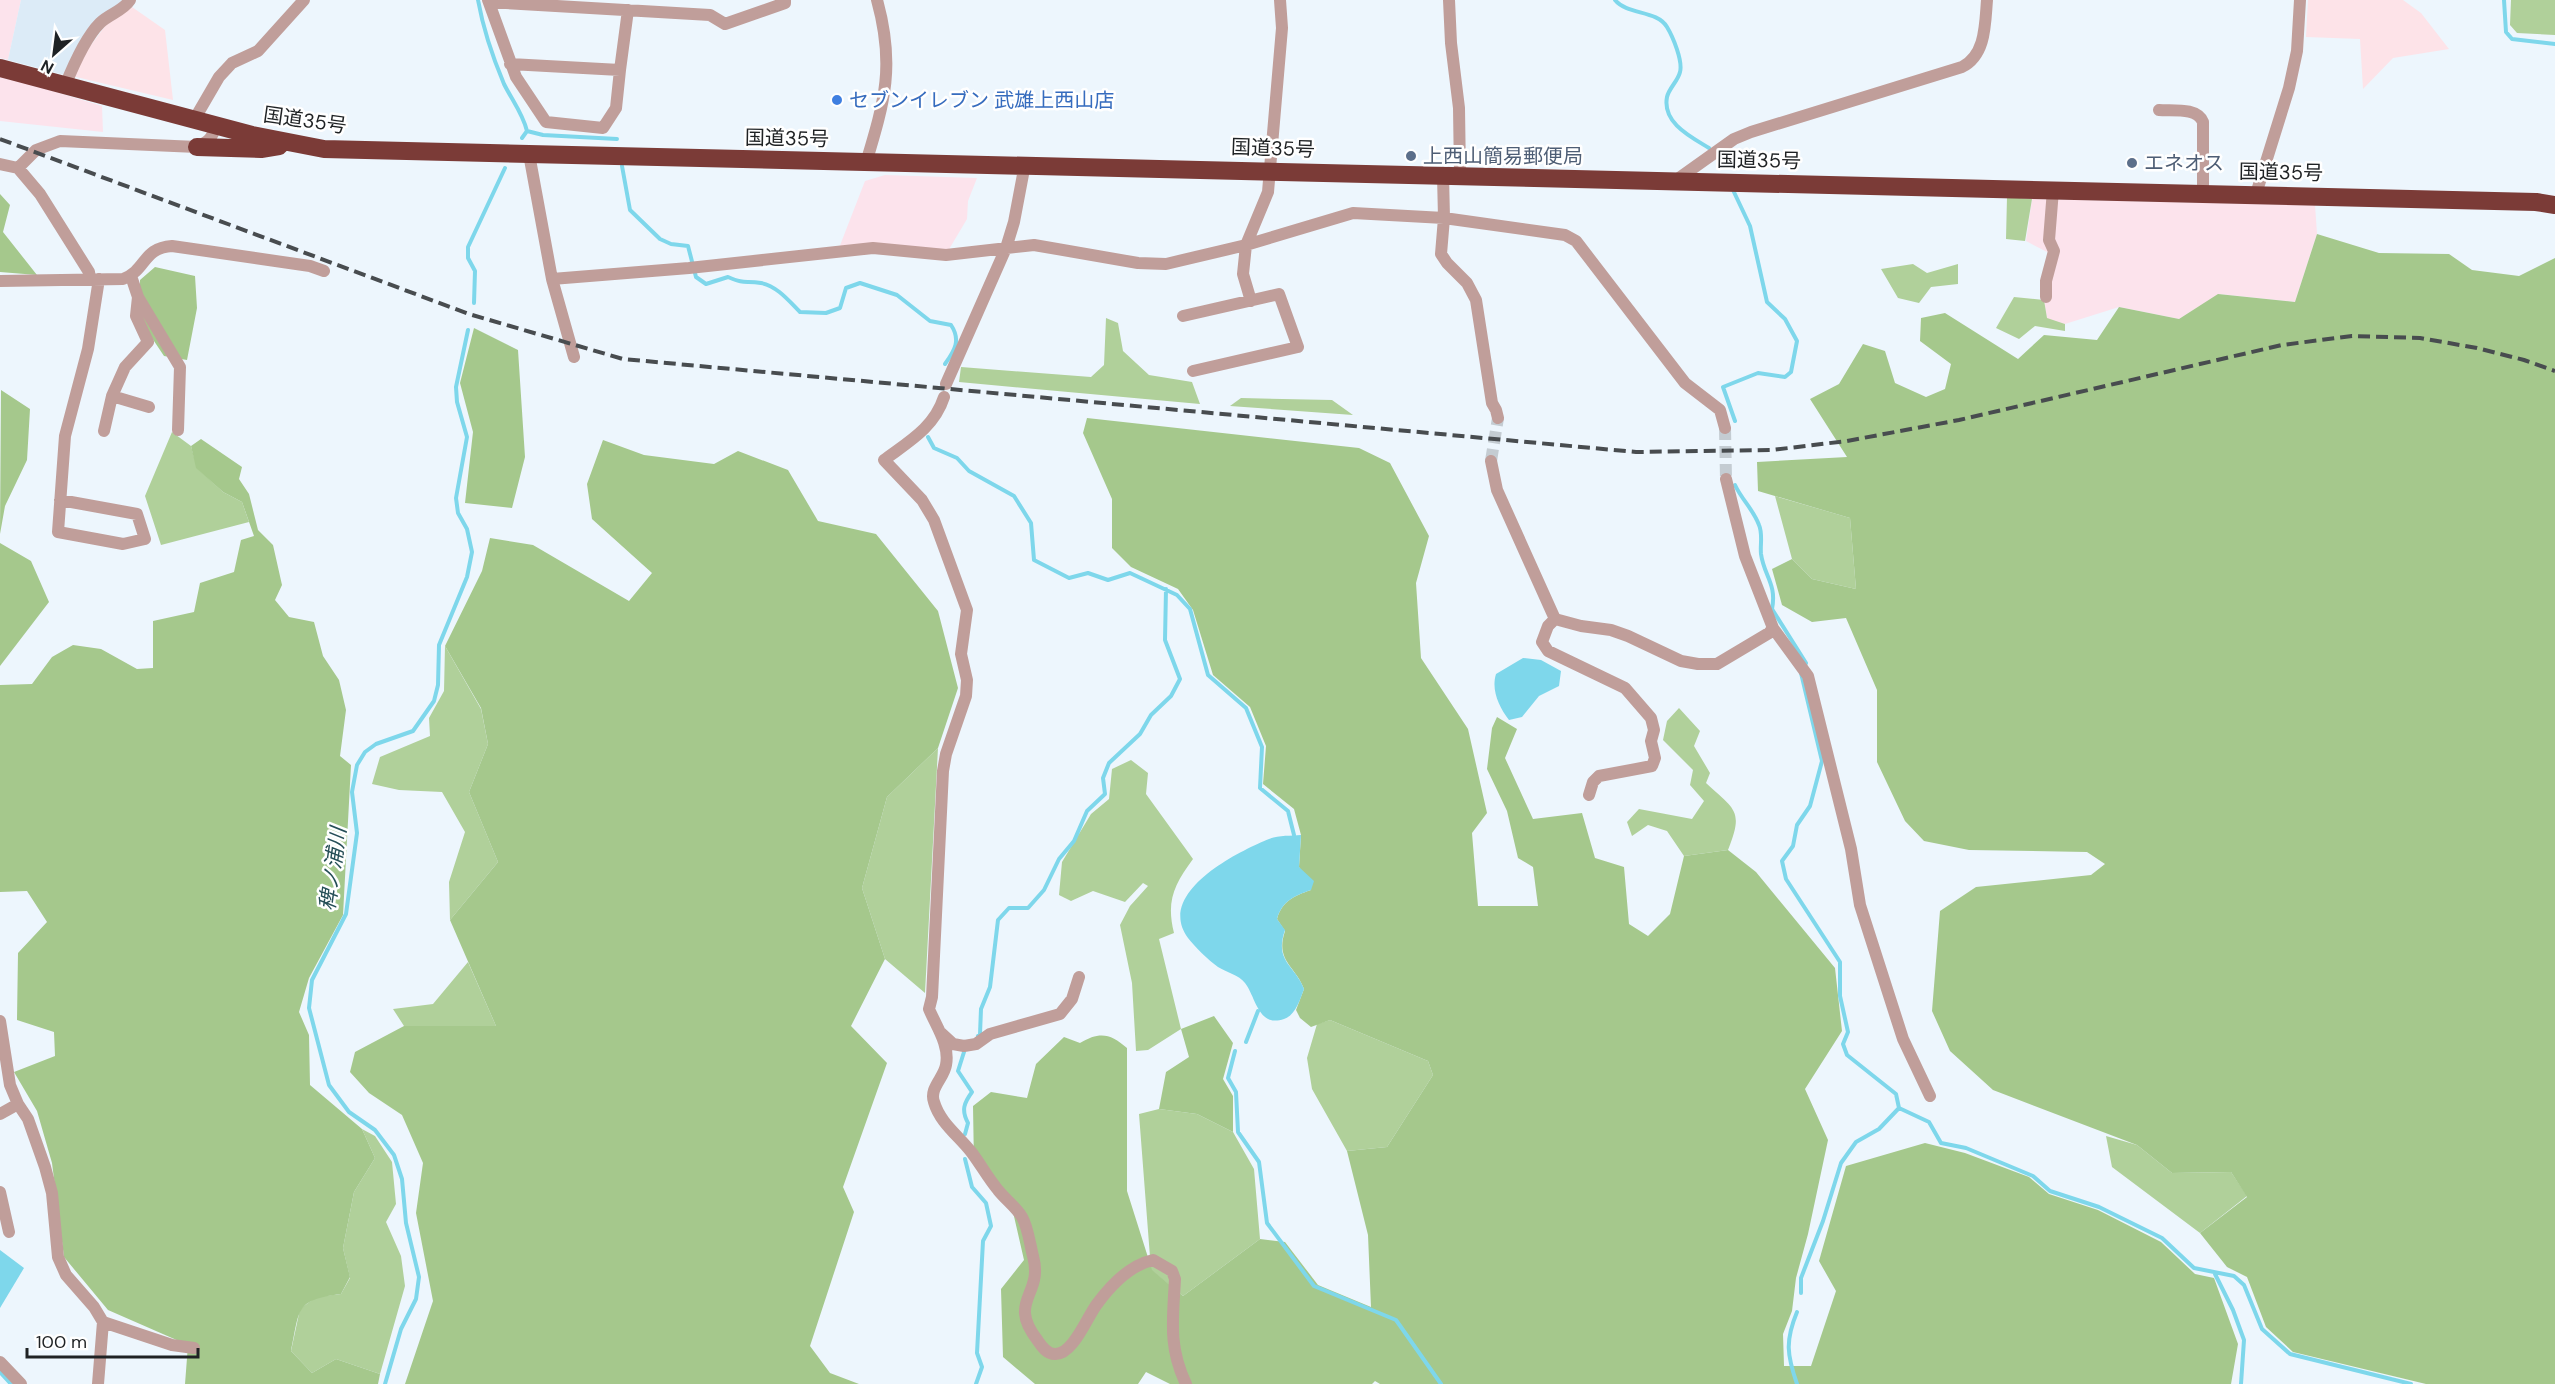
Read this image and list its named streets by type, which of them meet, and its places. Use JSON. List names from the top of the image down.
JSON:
{
  "streets": {
    "highway": ["国道35号"]
  },
  "water": ["稗ノ浦川"],
  "places": ["セブンイレブン 武雄上西山店", "上西山簡易郵便局", "エネオス"],
  "scale_bar": "100 m",
  "north": "bottom left"
}
